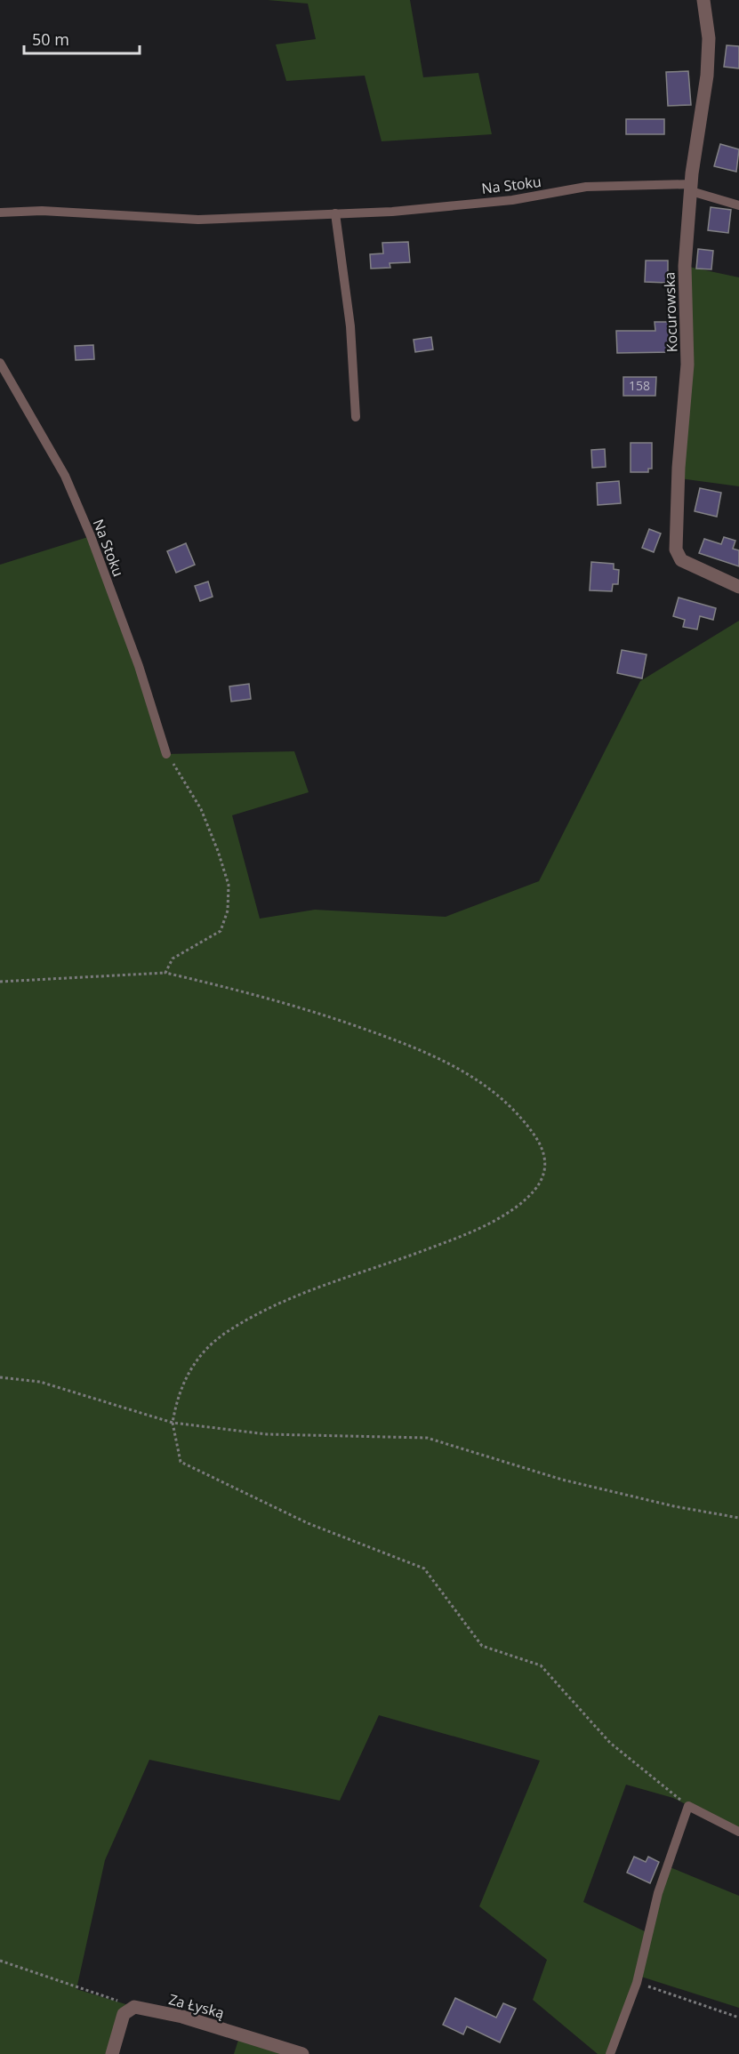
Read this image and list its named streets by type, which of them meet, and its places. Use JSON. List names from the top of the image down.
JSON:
{
  "streets": {
    "street": ["Kocurowska", "Za Łyską"],
    "lane": ["Na Stoku"]
  },
  "crossings": [
    ["Na Stoku", "Kocurowska"]
  ],
  "house_numbers": ["158"],
  "scale_bar": "50 m"
}
